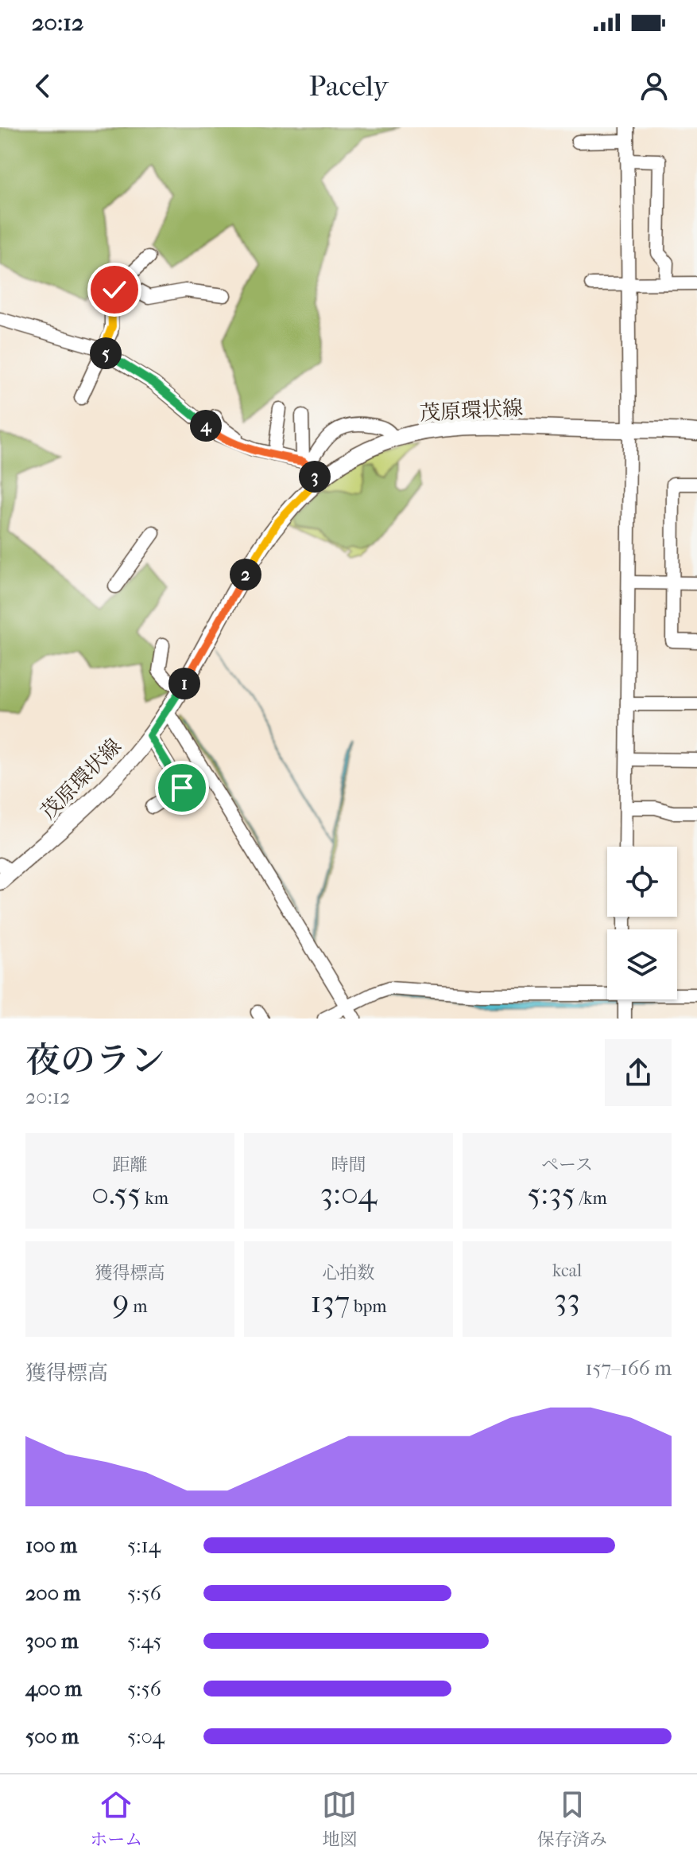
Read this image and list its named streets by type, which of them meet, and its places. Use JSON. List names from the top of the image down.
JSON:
{
  "streets": {
    "main road": ["茂原環状線"]
  },
  "page": {
    "status": "20:12",
    "header": "Pacely",
    "pins": [
      "5",
      "4",
      "3",
      "2",
      "1"
    ],
    "heading": ["夜のラン", "20:12"],
    "stats": [
      ["距離", "0.55 km"],
      ["時間", "3:04"],
      ["ペース", "5:35 /km"],
      ["獲得標高", "9 m"],
      ["心拍数", "137 bpm"],
      ["kcal", "33"]
    ],
    "chart": ["獲得標高", "157–166 m"],
    "list": [
      {
        "name": "100 m",
        "note": "5:14"
      },
      {
        "name": "200 m",
        "note": "5:56"
      },
      {
        "name": "300 m",
        "note": "5:45"
      },
      {
        "name": "400 m",
        "note": "5:56"
      },
      {
        "name": "500 m",
        "note": "5:04"
      }
    ],
    "tabs": ["ホーム", "地図", "保存済み"]
  }
}
